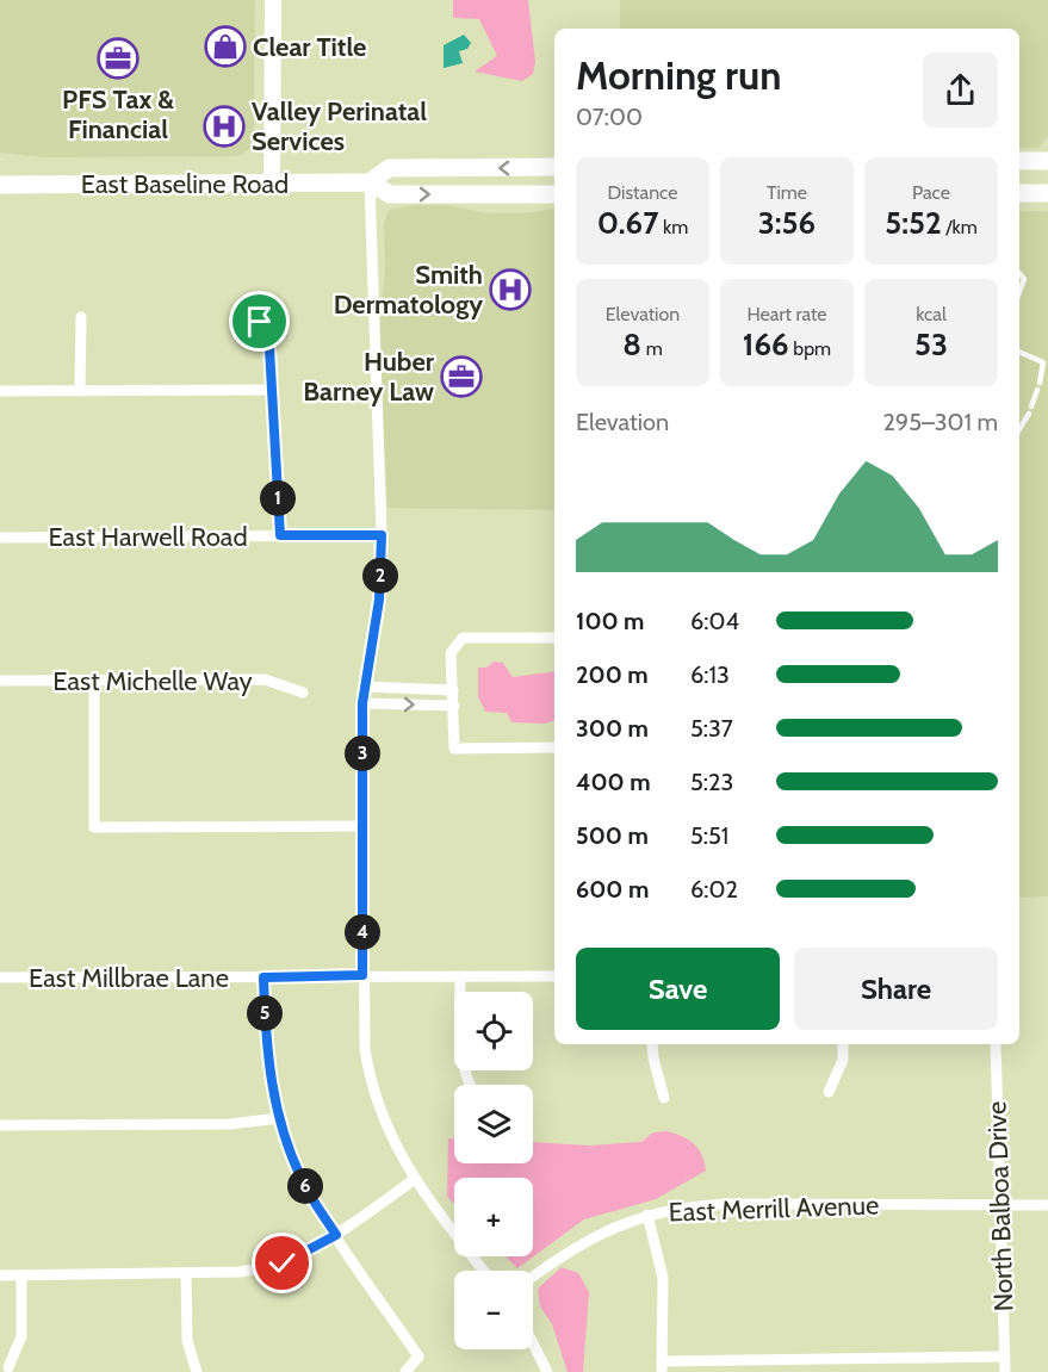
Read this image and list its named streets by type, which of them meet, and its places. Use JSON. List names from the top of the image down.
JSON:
{
  "streets": {
    "main road": ["East Baseline Road"],
    "street": [
      "East Harwell Road",
      "East Michelle Way",
      "East Millbrae Lane",
      "North Balboa Drive",
      "East Merrill Avenue"
    ]
  },
  "crossings": [
    ["North Balboa Drive", "East Merrill Avenue"]
  ],
  "places": {
    "shop": ["Clear Title"],
    "office": ["PFS Tax & Financial", "Huber Barney Law"],
    "hospital": ["Valley Perinatal Services", "Smith Dermatology"]
  },
  "page": {
    "heading": ["Morning run", "07:00"],
    "stats": [
      ["Distance", "0.67 km"],
      ["Time", "3:56"],
      ["Pace", "5:52 /km"],
      ["Elevation", "8 m"],
      ["Heart rate", "166 bpm"],
      ["kcal", "53"]
    ],
    "chart": ["Elevation", "295–301 m"],
    "pins": [
      "1",
      "2",
      "3",
      "4",
      "5",
      "6"
    ],
    "list": [
      {
        "name": "100 m",
        "note": "6:04"
      },
      {
        "name": "200 m",
        "note": "6:13"
      },
      {
        "name": "300 m",
        "note": "5:37"
      },
      {
        "name": "400 m",
        "note": "5:23"
      },
      {
        "name": "500 m",
        "note": "5:51"
      },
      {
        "name": "600 m",
        "note": "6:02"
      }
    ],
    "buttons": ["Save", "Share"],
    "map_buttons": ["+", "−"]
  }
}
